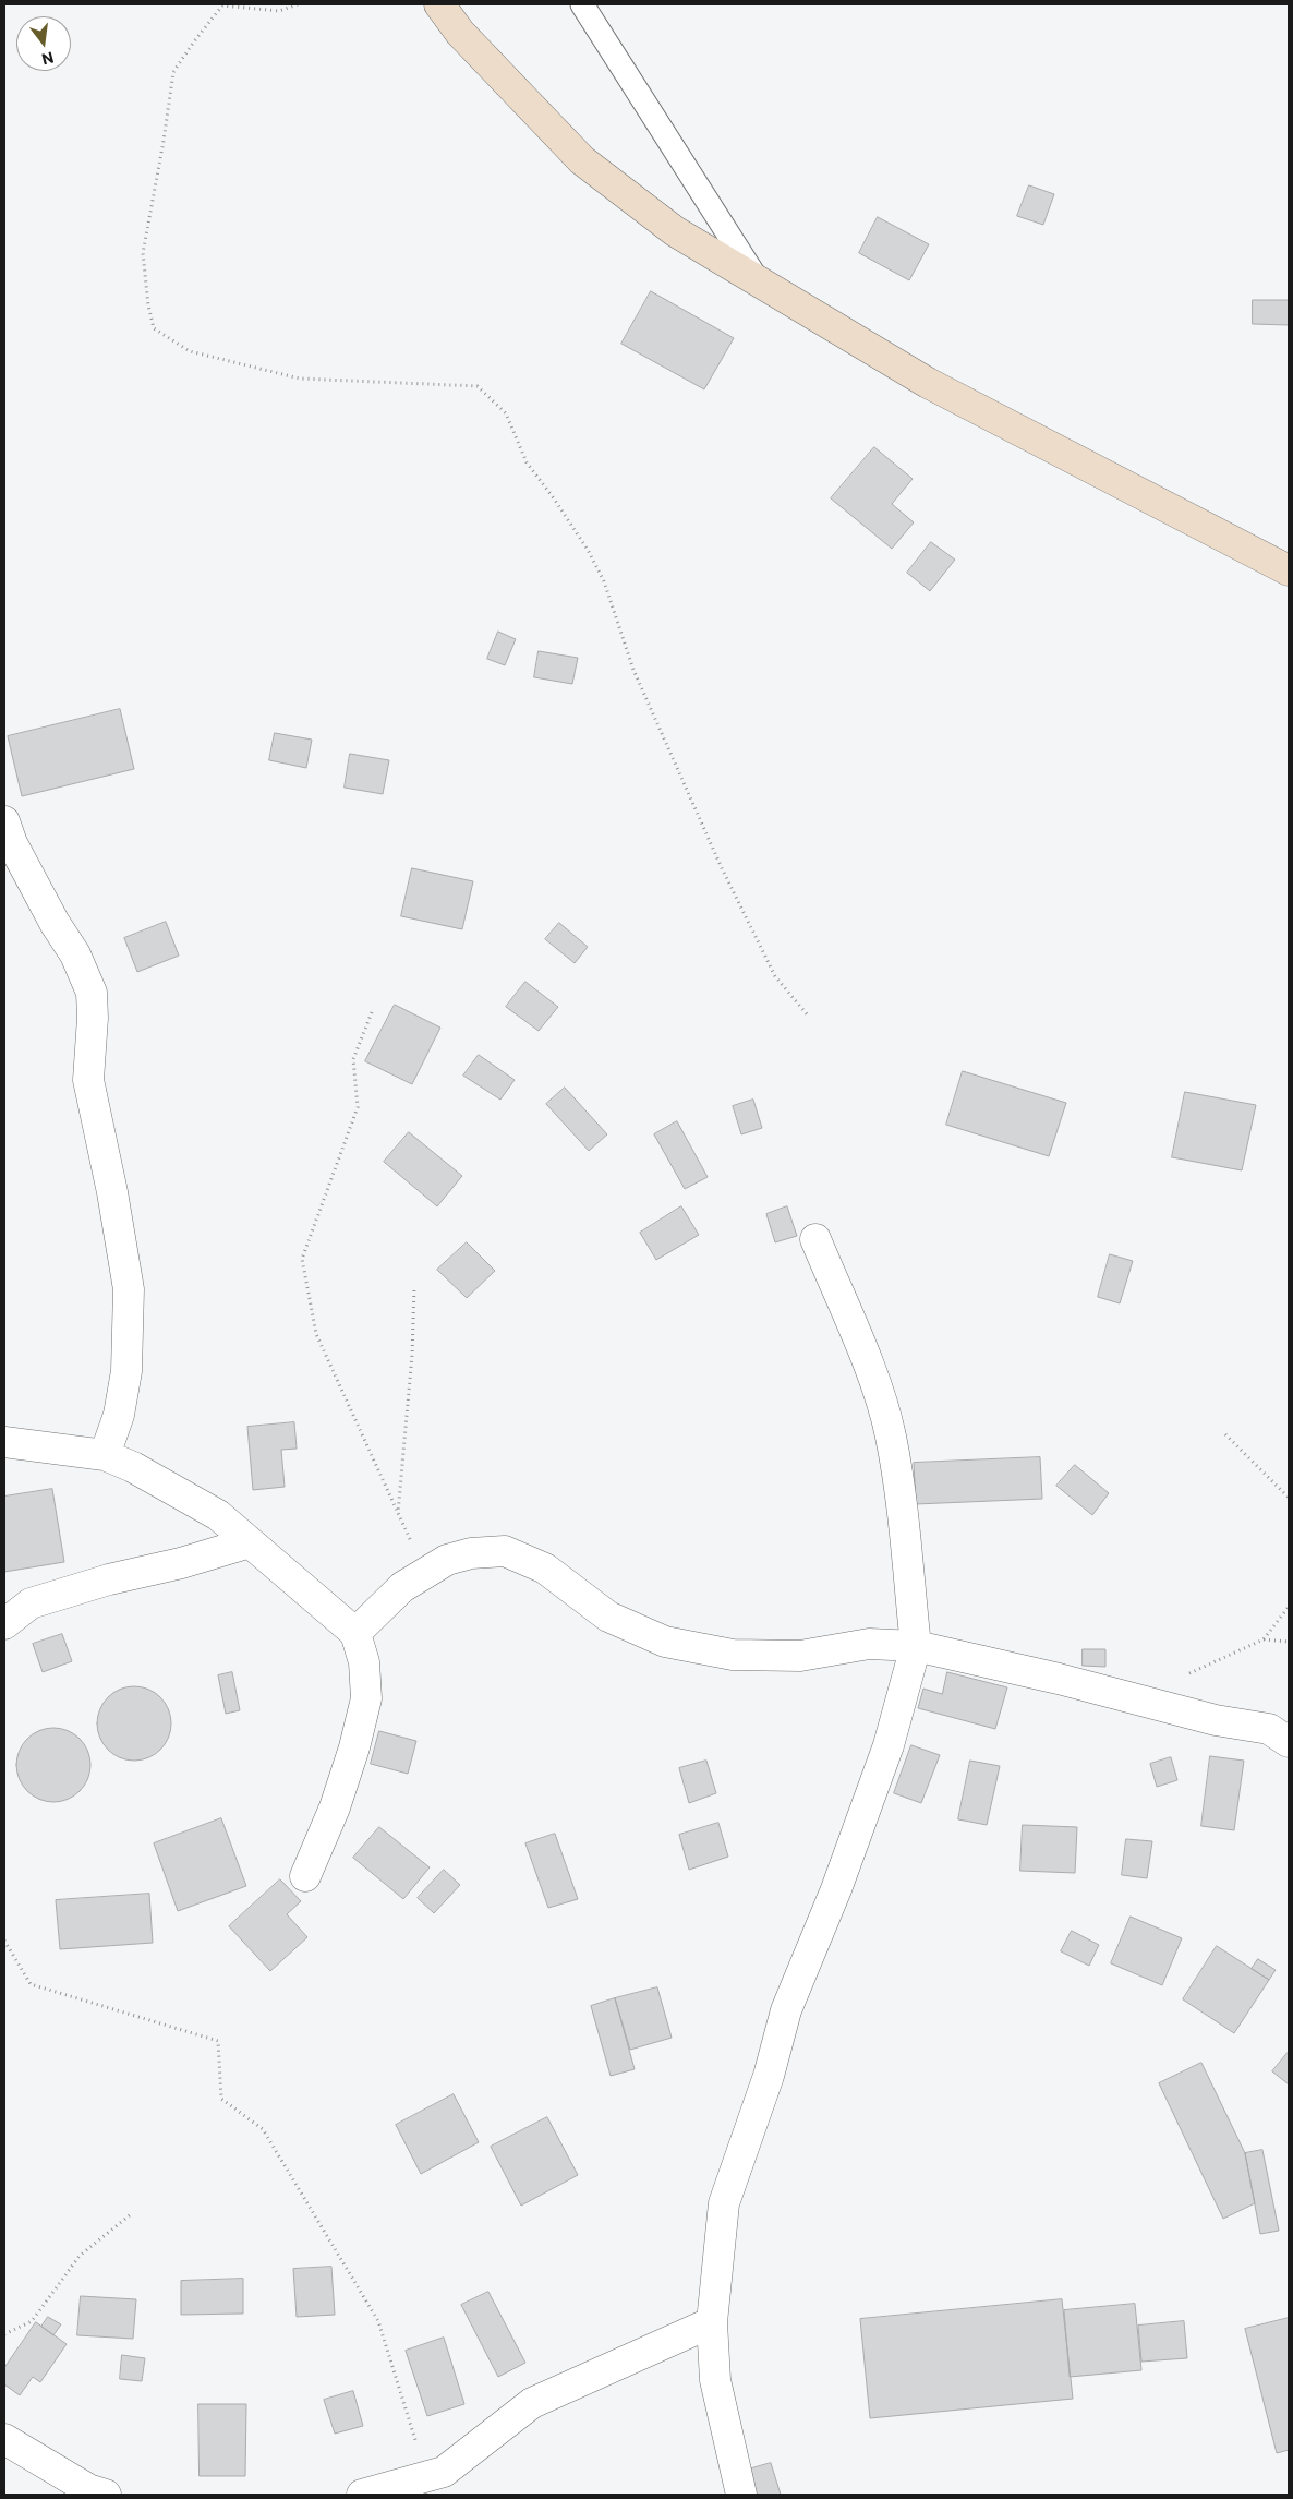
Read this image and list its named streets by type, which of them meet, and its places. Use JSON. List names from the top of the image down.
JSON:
{
  "north": "bottom"
}
